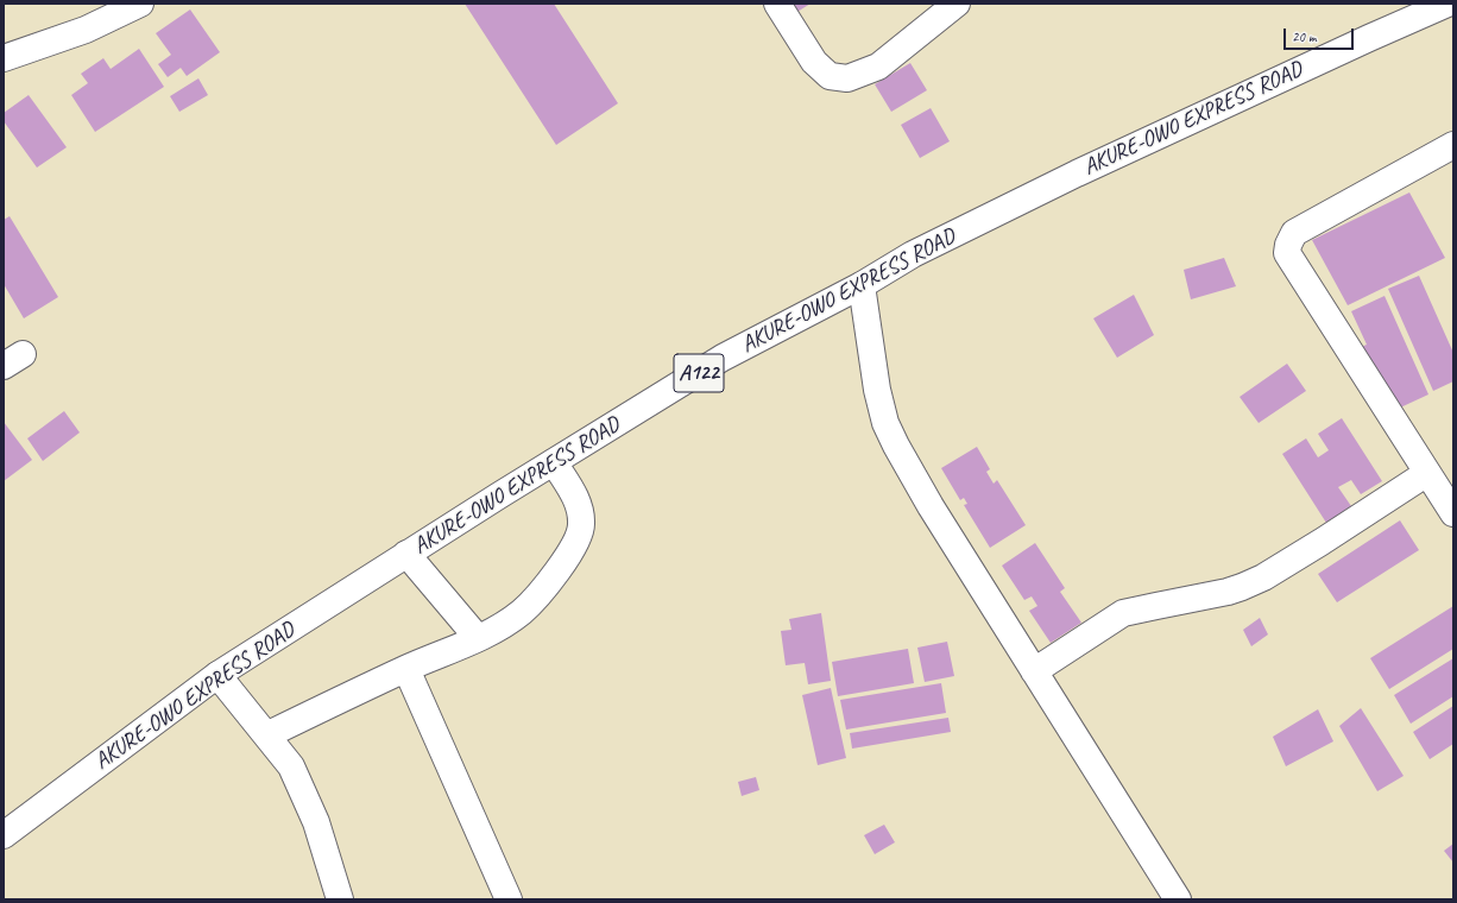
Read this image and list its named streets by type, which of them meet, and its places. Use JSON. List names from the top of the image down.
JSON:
{
  "streets": {
    "main road": ["AKURE-OWO EXPRESS ROAD", "A122"]
  },
  "scale_bar": "20 m"
}
